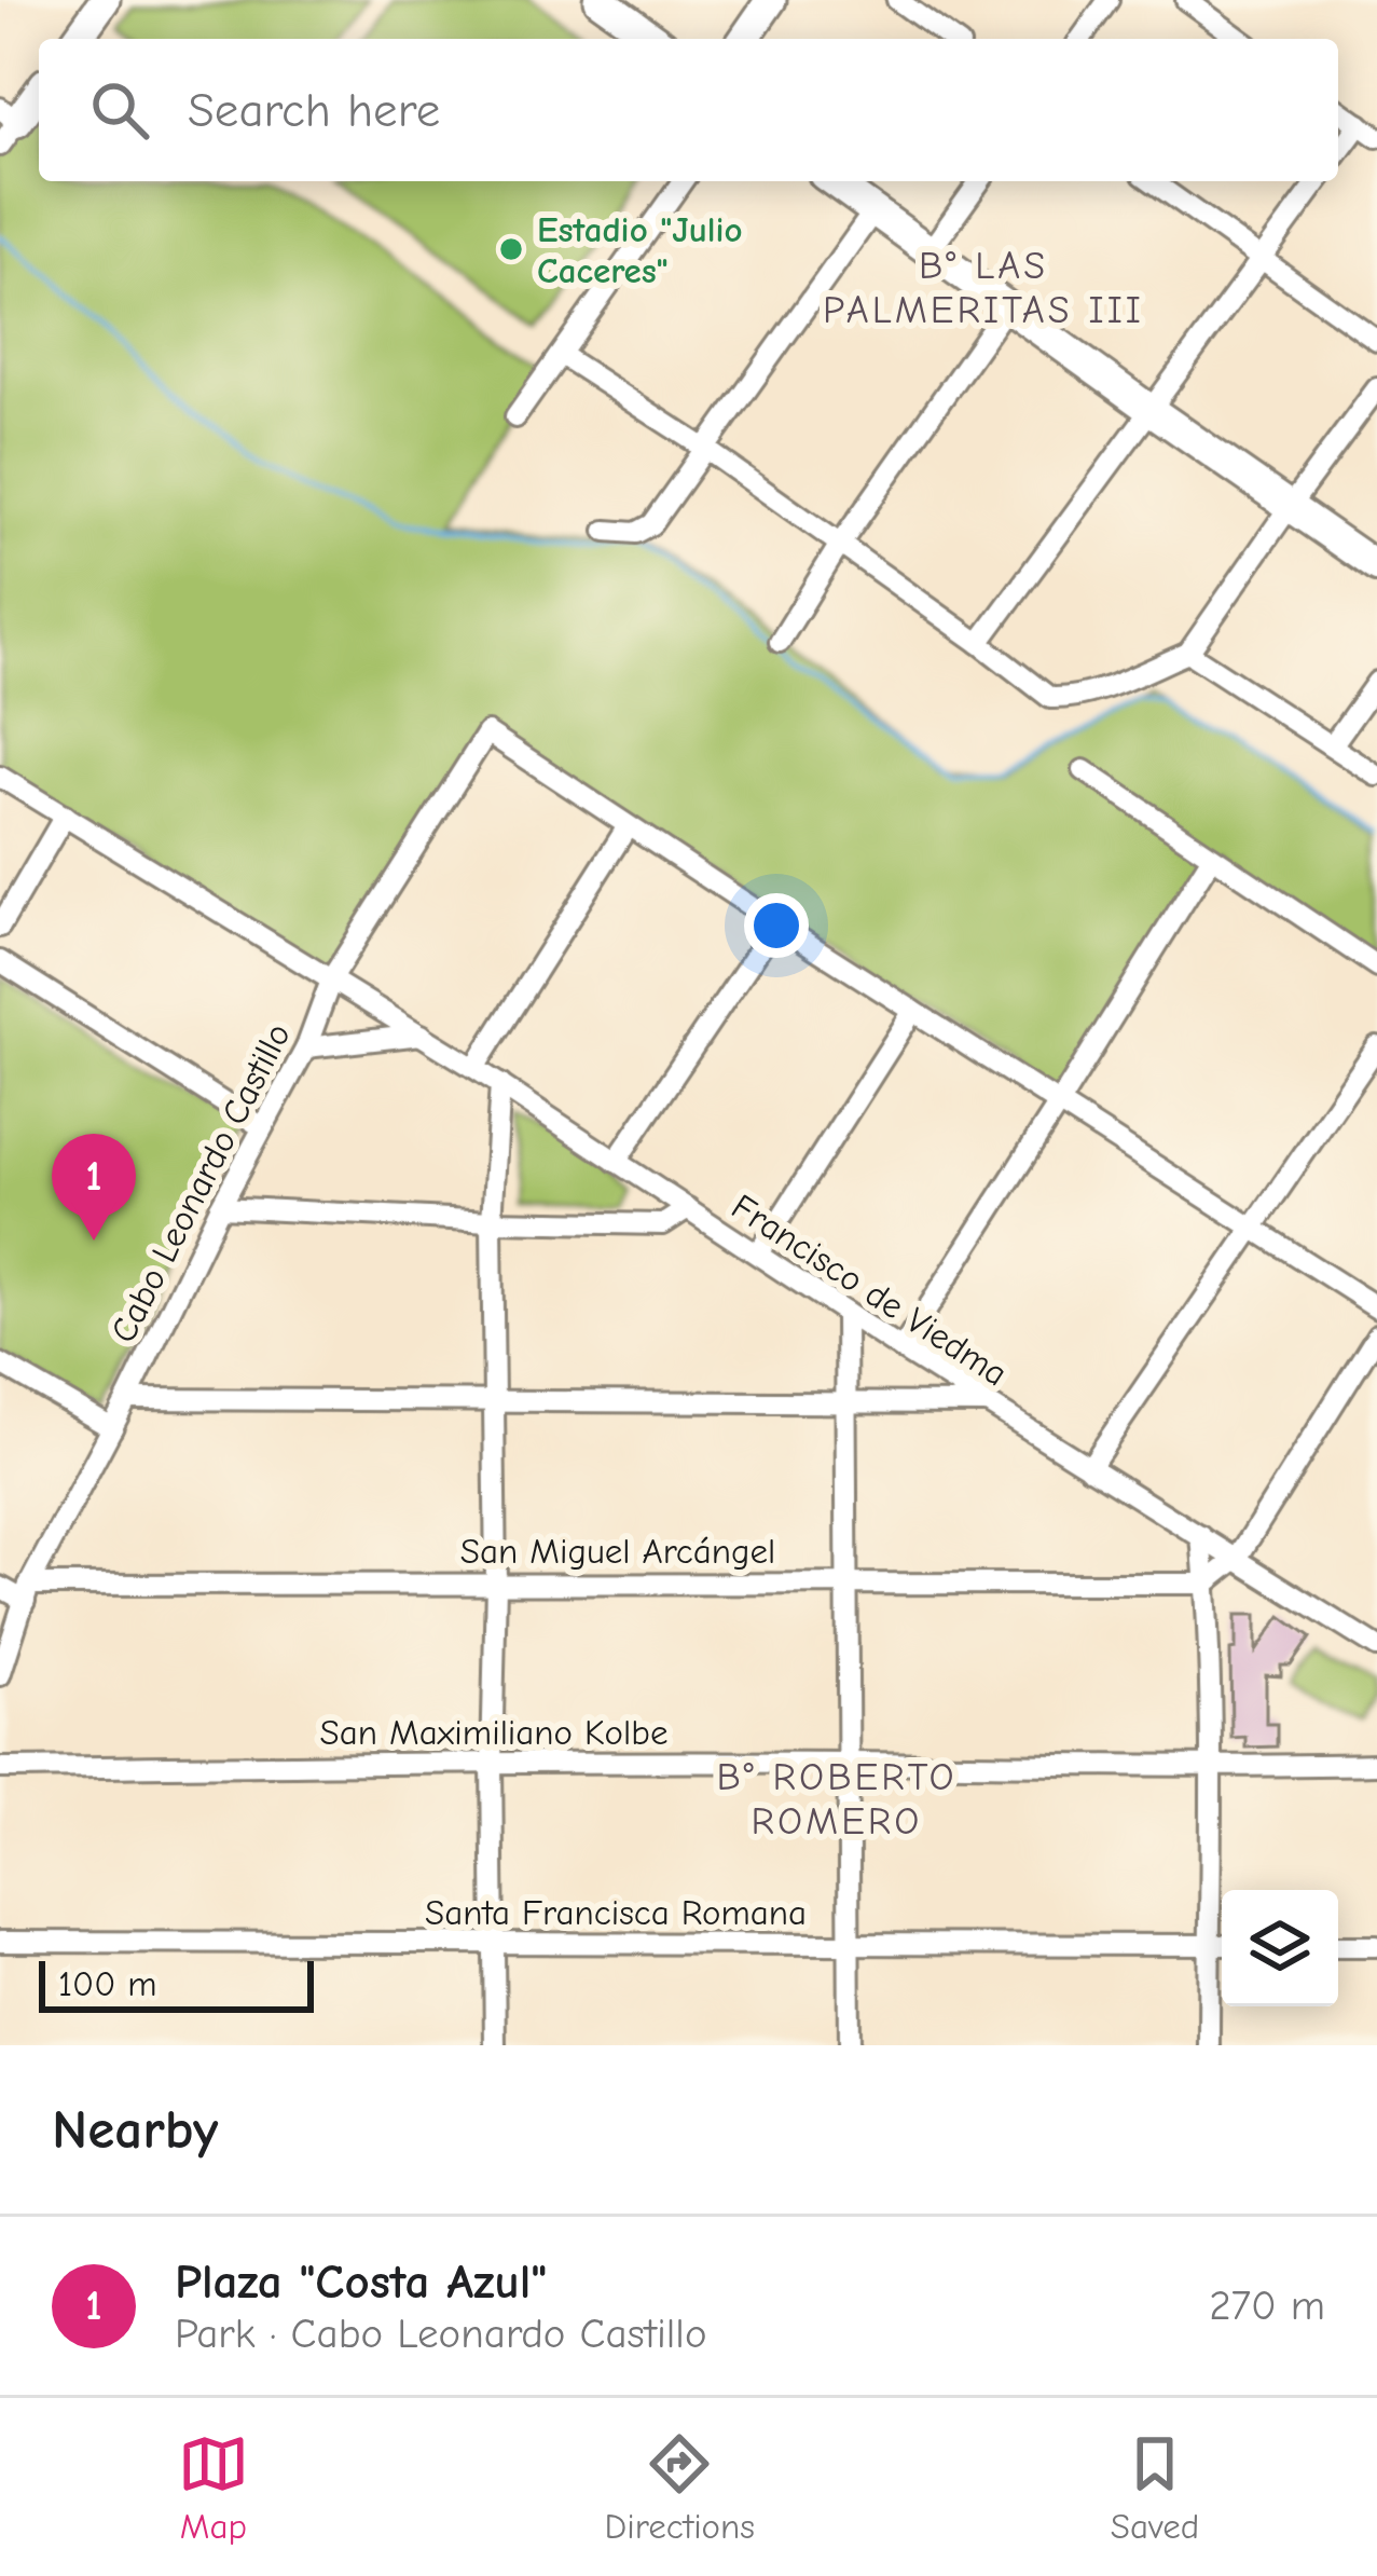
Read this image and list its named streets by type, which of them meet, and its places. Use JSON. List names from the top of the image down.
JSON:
{
  "streets": {
    "street": [
      "Cabo Leonardo Castillo",
      "Francisco de Viedma",
      "San Miguel Arcángel",
      "San Maximiliano Kolbe",
      "Santa Francisca Romana"
    ]
  },
  "crossings": [
    ["Cabo Leonardo Castillo", "Francisco de Viedma"],
    ["Cabo Leonardo Castillo", "San Miguel Arcángel"]
  ],
  "districts": ["B° LAS PALMERITAS III", "B° ROBERTO ROMERO"],
  "places": ["Estadio \"Julio Caceres\""],
  "scale_bar": "100 m",
  "page": {
    "search": "Search here",
    "pins": "1",
    "scale": "100 m",
    "heading": "Nearby",
    "list": [
      {
        "mark": "1",
        "name": "Plaza \"Costa Azul\"",
        "note": "Park · Cabo Leonardo Castillo",
        "value": "270 m"
      }
    ],
    "nav": ["Map", "Directions", "Saved"]
  }
}
